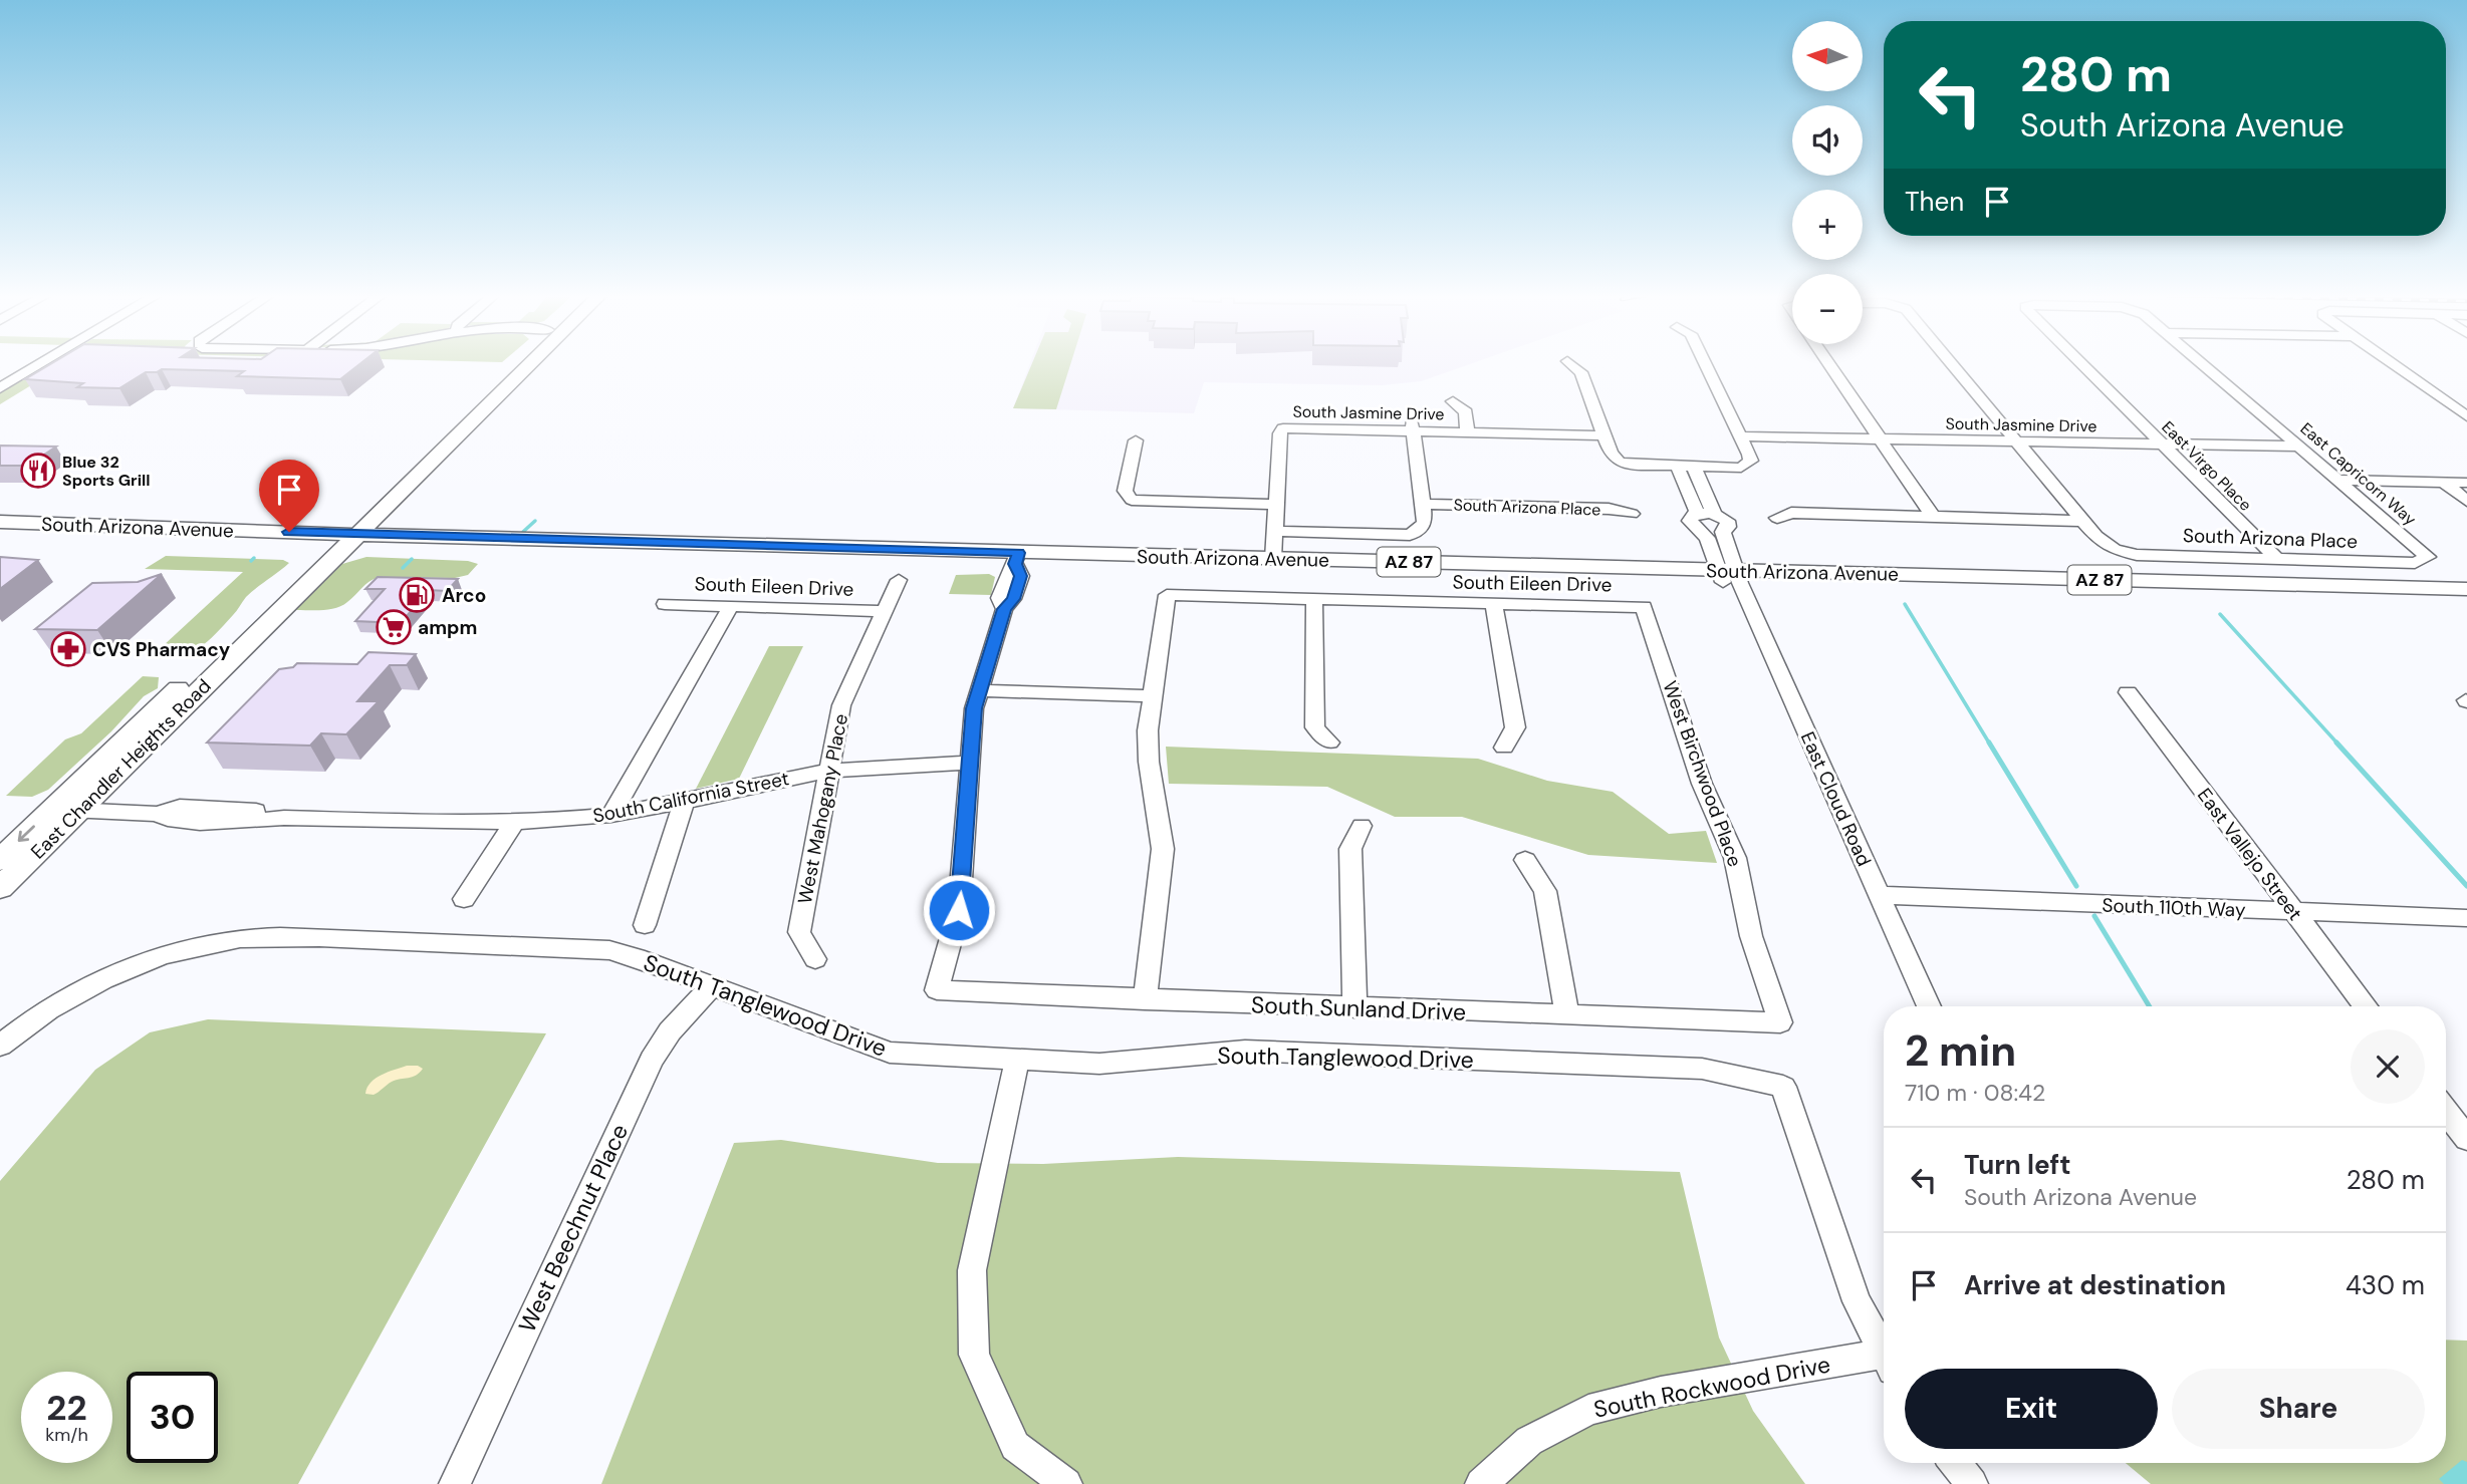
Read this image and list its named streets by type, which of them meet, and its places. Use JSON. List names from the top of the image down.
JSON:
{
  "streets": {
    "main road": ["South Arizona Avenue", "AZ 87", "East Chandler Heights Road"],
    "street": [
      "South Jasmine Drive",
      "East Virgo Place",
      "East Capricorn Way",
      "South Arizona Place",
      "South Eileen Drive",
      "West Birchwood Place",
      "South California Street",
      "East Cloud Road",
      "West Mahogany Place",
      "East Vallejo Street",
      "South 110th Way",
      "South Tanglewood Drive",
      "South Sunland Drive",
      "West Beechnut Place",
      "South Rockwood Drive"
    ]
  },
  "crossings": [
    ["South Jasmine Drive", "East Virgo Place"],
    ["South Jasmine Drive", "East Capricorn Way"],
    ["East Virgo Place", "South Arizona Place"],
    ["East Capricorn Way", "South Arizona Place"],
    ["South Arizona Avenue", "East Chandler Heights Road"],
    ["South Arizona Avenue", "East Cloud Road"],
    ["South Eileen Drive", "West Birchwood Place"],
    ["South Eileen Drive", "West Mahogany Place"],
    ["East Chandler Heights Road", "South California Street"],
    ["West Birchwood Place", "South Sunland Drive"],
    ["South California Street", "West Mahogany Place"],
    ["South California Street", "South Sunland Drive"],
    ["East Cloud Road", "South 110th Way"],
    ["East Vallejo Street", "South 110th Way"],
    ["South Tanglewood Drive", "West Beechnut Place"]
  ],
  "places": {
    "restaurant": ["Blue 32 Sports Grill"],
    "fuel station": ["Arco"],
    "supermarket": ["ampm"],
    "pharmacy": ["CVS Pharmacy"]
  },
  "north": "left",
  "page": {
    "map_buttons": ["+", "−"],
    "turn": ["280 m", "South Arizona Avenue"],
    "then": "Then",
    "heading": ["2 min", "710 m · 08:42"],
    "list": [
      {
        "name": "Turn left",
        "note": "South Arizona Avenue",
        "value": "280 m"
      },
      {
        "name": "Arrive at destination",
        "value": "430 m"
      }
    ],
    "buttons": ["Exit", "Share"],
    "speed": "22 km/h",
    "limit": "30"
  }
}
